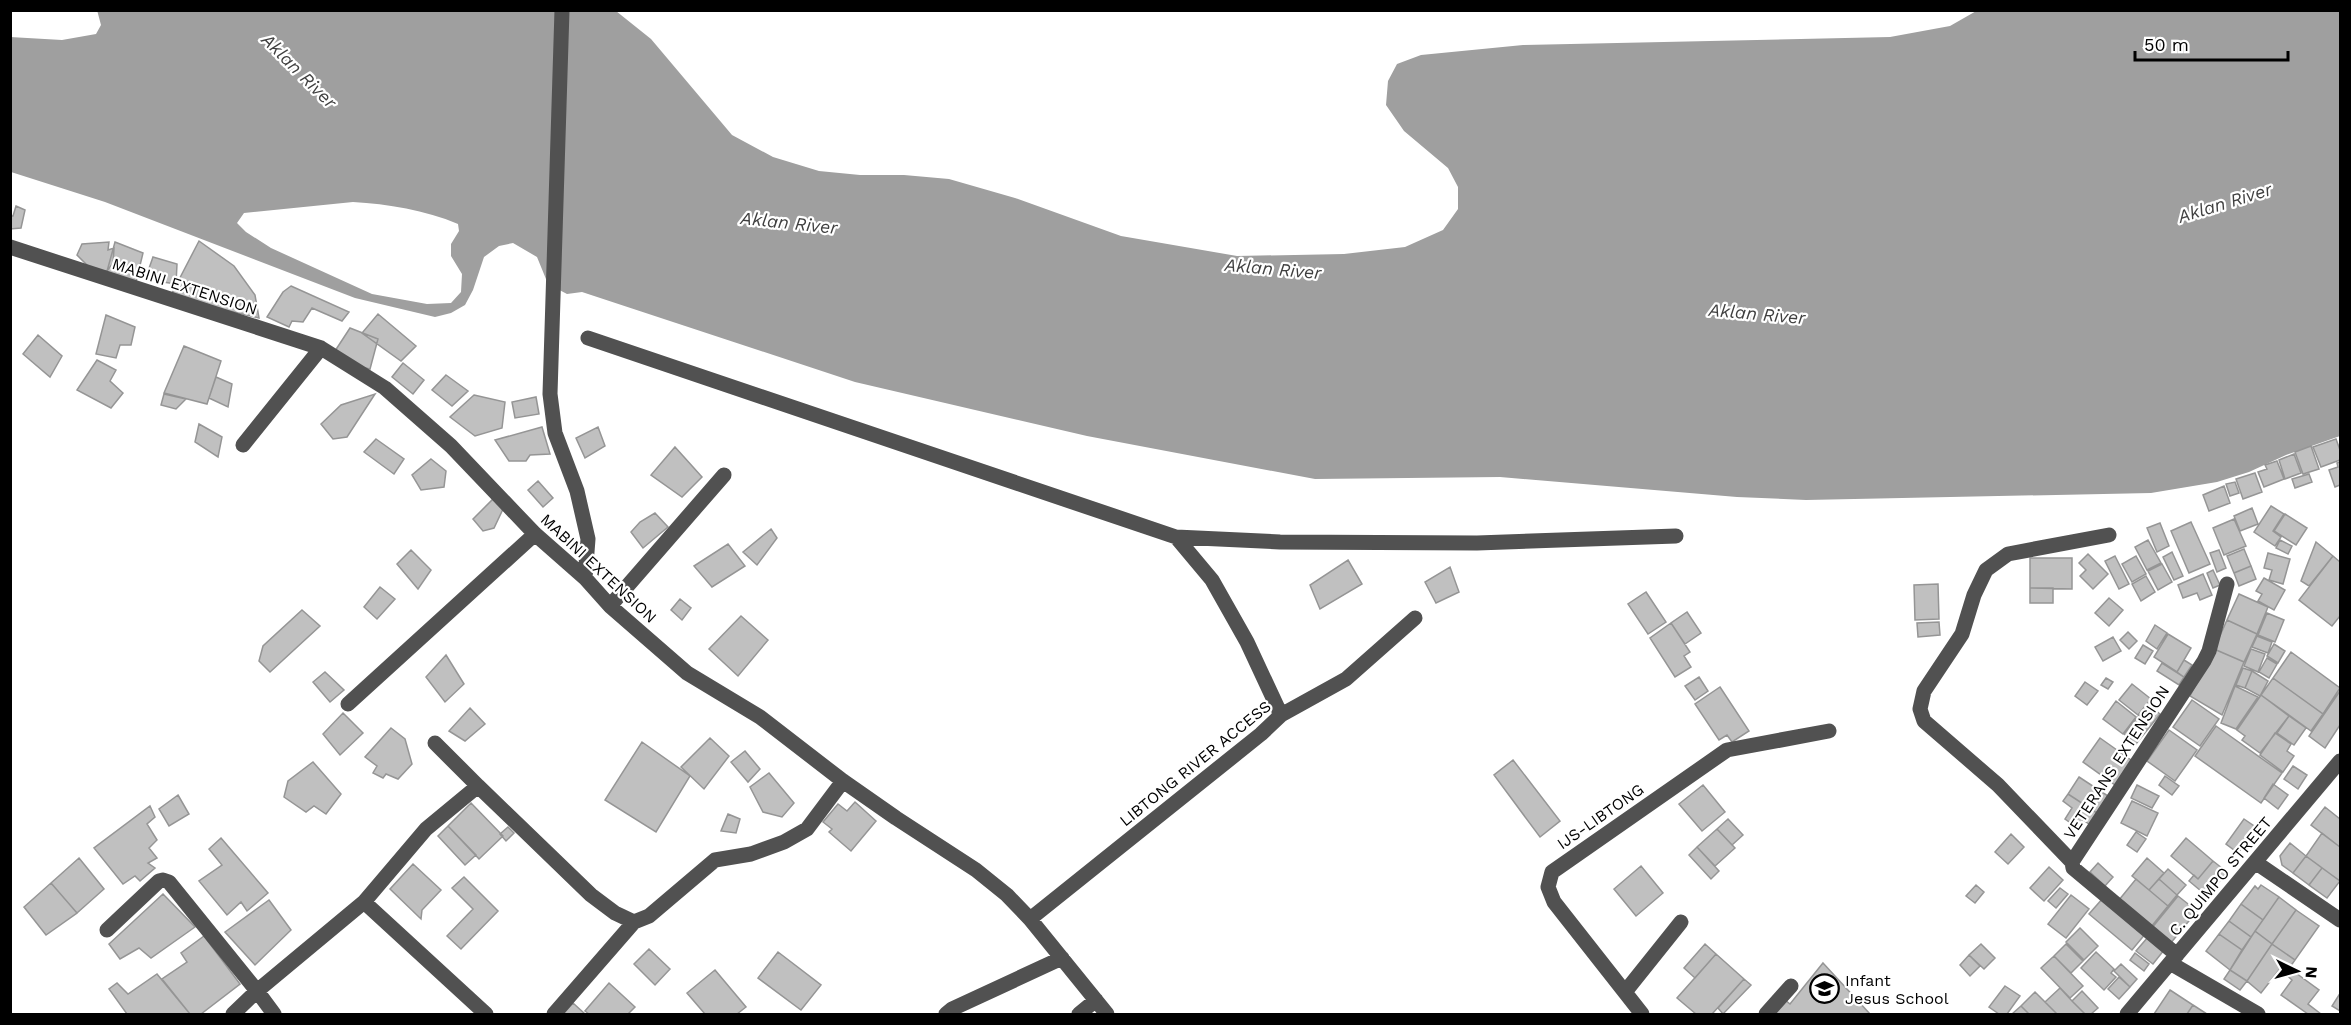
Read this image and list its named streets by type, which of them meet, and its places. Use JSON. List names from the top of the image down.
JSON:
{
  "streets": {
    "street": [
      "MABINI EXTENSION",
      "VETERANS EXTENSION",
      "LIBTONG RIVER ACCESS",
      "IJS-LIBTONG",
      "C. QUIMPO STREET"
    ]
  },
  "crossings": [
    ["MABINI EXTENSION", "LIBTONG RIVER ACCESS"],
    ["VETERANS EXTENSION", "C. QUIMPO STREET"]
  ],
  "water": ["Aklan River"],
  "places": {
    "school or university": ["Infant Jesus School"]
  },
  "scale_bar": "50 m",
  "north": "right"
}
